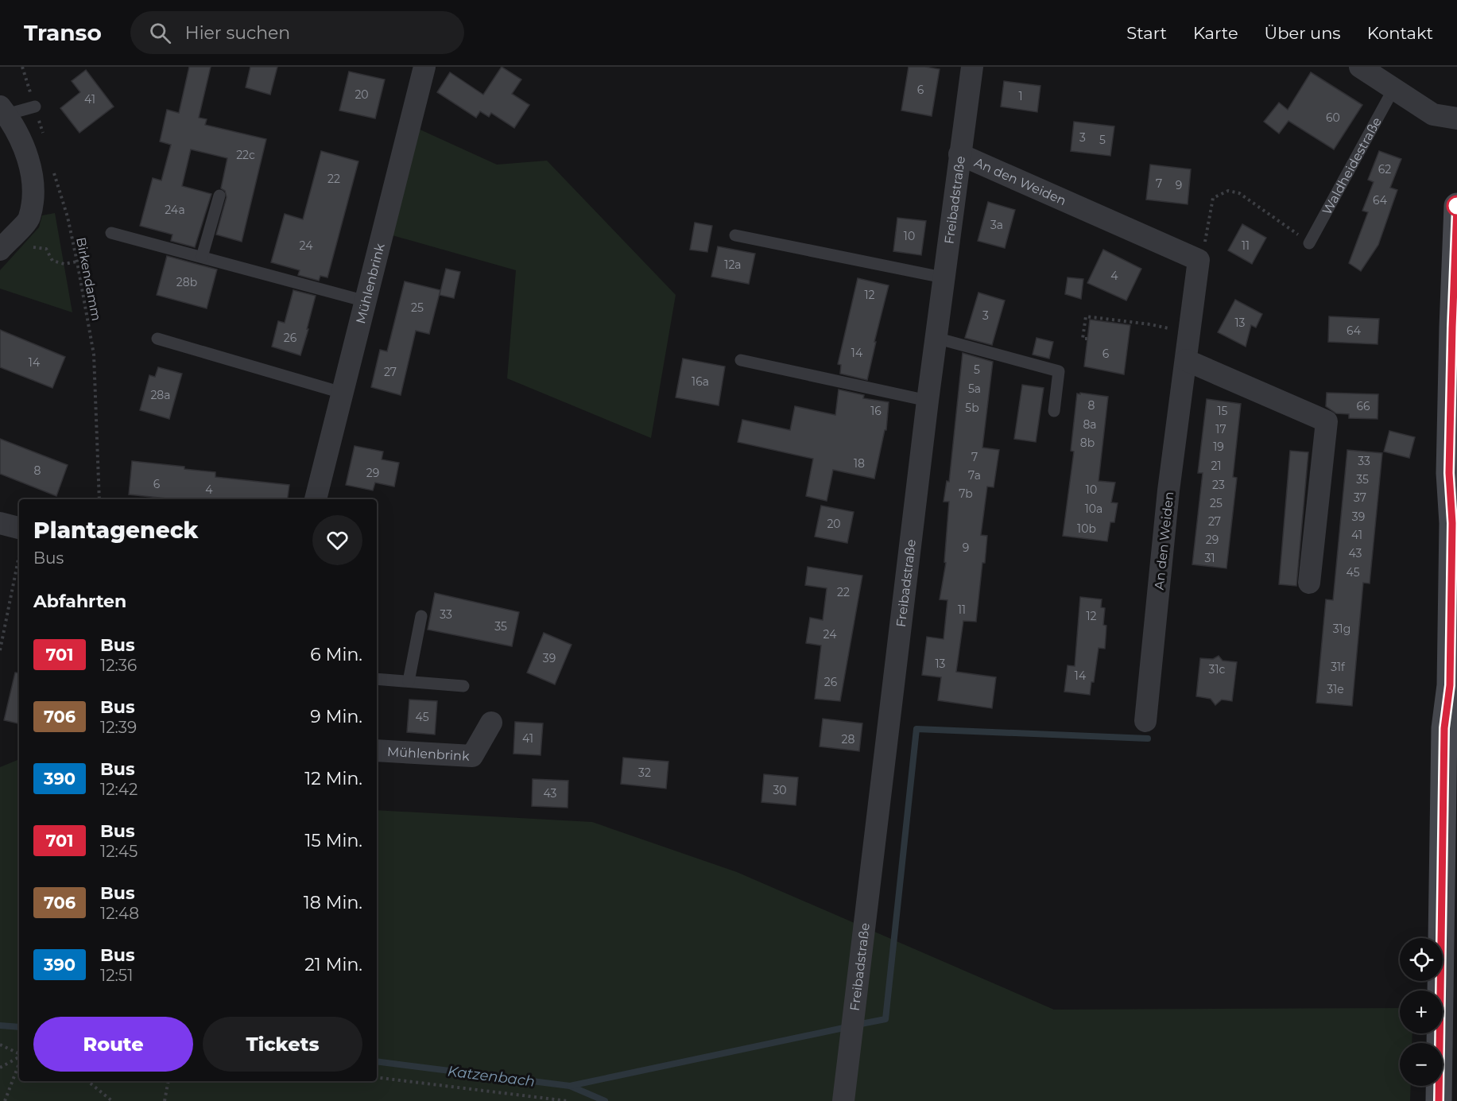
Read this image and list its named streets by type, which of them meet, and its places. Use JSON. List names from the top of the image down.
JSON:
{
  "streets": {
    "street": ["An den Weiden", "Freibadstraße", "Mühlenbrink"],
    "lane": ["Waldheidestraße"],
    "path": ["Birkendamm"]
  },
  "crossings": [
    ["An den Weiden", "Freibadstraße"]
  ],
  "water": ["Katzenbach"],
  "lines": ["bus line 701"],
  "house_numbers": [
    "6",
    "20",
    "1",
    "41",
    "60",
    "3",
    "5",
    "22c",
    "62",
    "22",
    "7",
    "9",
    "64",
    "24a",
    "3a",
    "10",
    "24",
    "11",
    "12a",
    "4",
    "28b",
    "12",
    "25",
    "3",
    "13",
    "64",
    "26",
    "14",
    "6",
    "14",
    "5",
    "27",
    "16a",
    "5a",
    "28a",
    "8",
    "66",
    "5b",
    "16",
    "15",
    "8a",
    "17",
    "8b",
    "19",
    "7",
    "33",
    "18",
    "21",
    "8",
    "29",
    "7a",
    "35",
    "6",
    "23",
    "4",
    "10",
    "7b",
    "37",
    "25",
    "10a",
    "39",
    "27",
    "20",
    "10b",
    "41",
    "29",
    "9",
    "43",
    "31",
    "45",
    "22",
    "11",
    "33",
    "12",
    "35",
    "31g",
    "24",
    "39",
    "13",
    "31f",
    "31c",
    "14",
    "26",
    "31e",
    "45",
    "41",
    "28",
    "32",
    "30",
    "43"
  ],
  "page": {
    "header": "Transo",
    "search": "Hier suchen",
    "nav": [
      "Start",
      "Karte",
      "Über uns",
      "Kontakt"
    ],
    "heading": [
      ["Plantageneck", "Bus"],
      "Abfahrten"
    ],
    "list": [
      {
        "mark": "701",
        "name": "Bus",
        "note": "12:36",
        "value": "6 Min."
      },
      {
        "mark": "706",
        "name": "Bus",
        "note": "12:39",
        "value": "9 Min."
      },
      {
        "mark": "390",
        "name": "Bus",
        "note": "12:42",
        "value": "12 Min."
      },
      {
        "mark": "701",
        "name": "Bus",
        "note": "12:45",
        "value": "15 Min."
      },
      {
        "mark": "706",
        "name": "Bus",
        "note": "12:48",
        "value": "18 Min."
      },
      {
        "mark": "390",
        "name": "Bus",
        "note": "12:51",
        "value": "21 Min."
      }
    ],
    "map_buttons": ["+", "−"],
    "buttons": ["Route", "Tickets"]
  }
}
